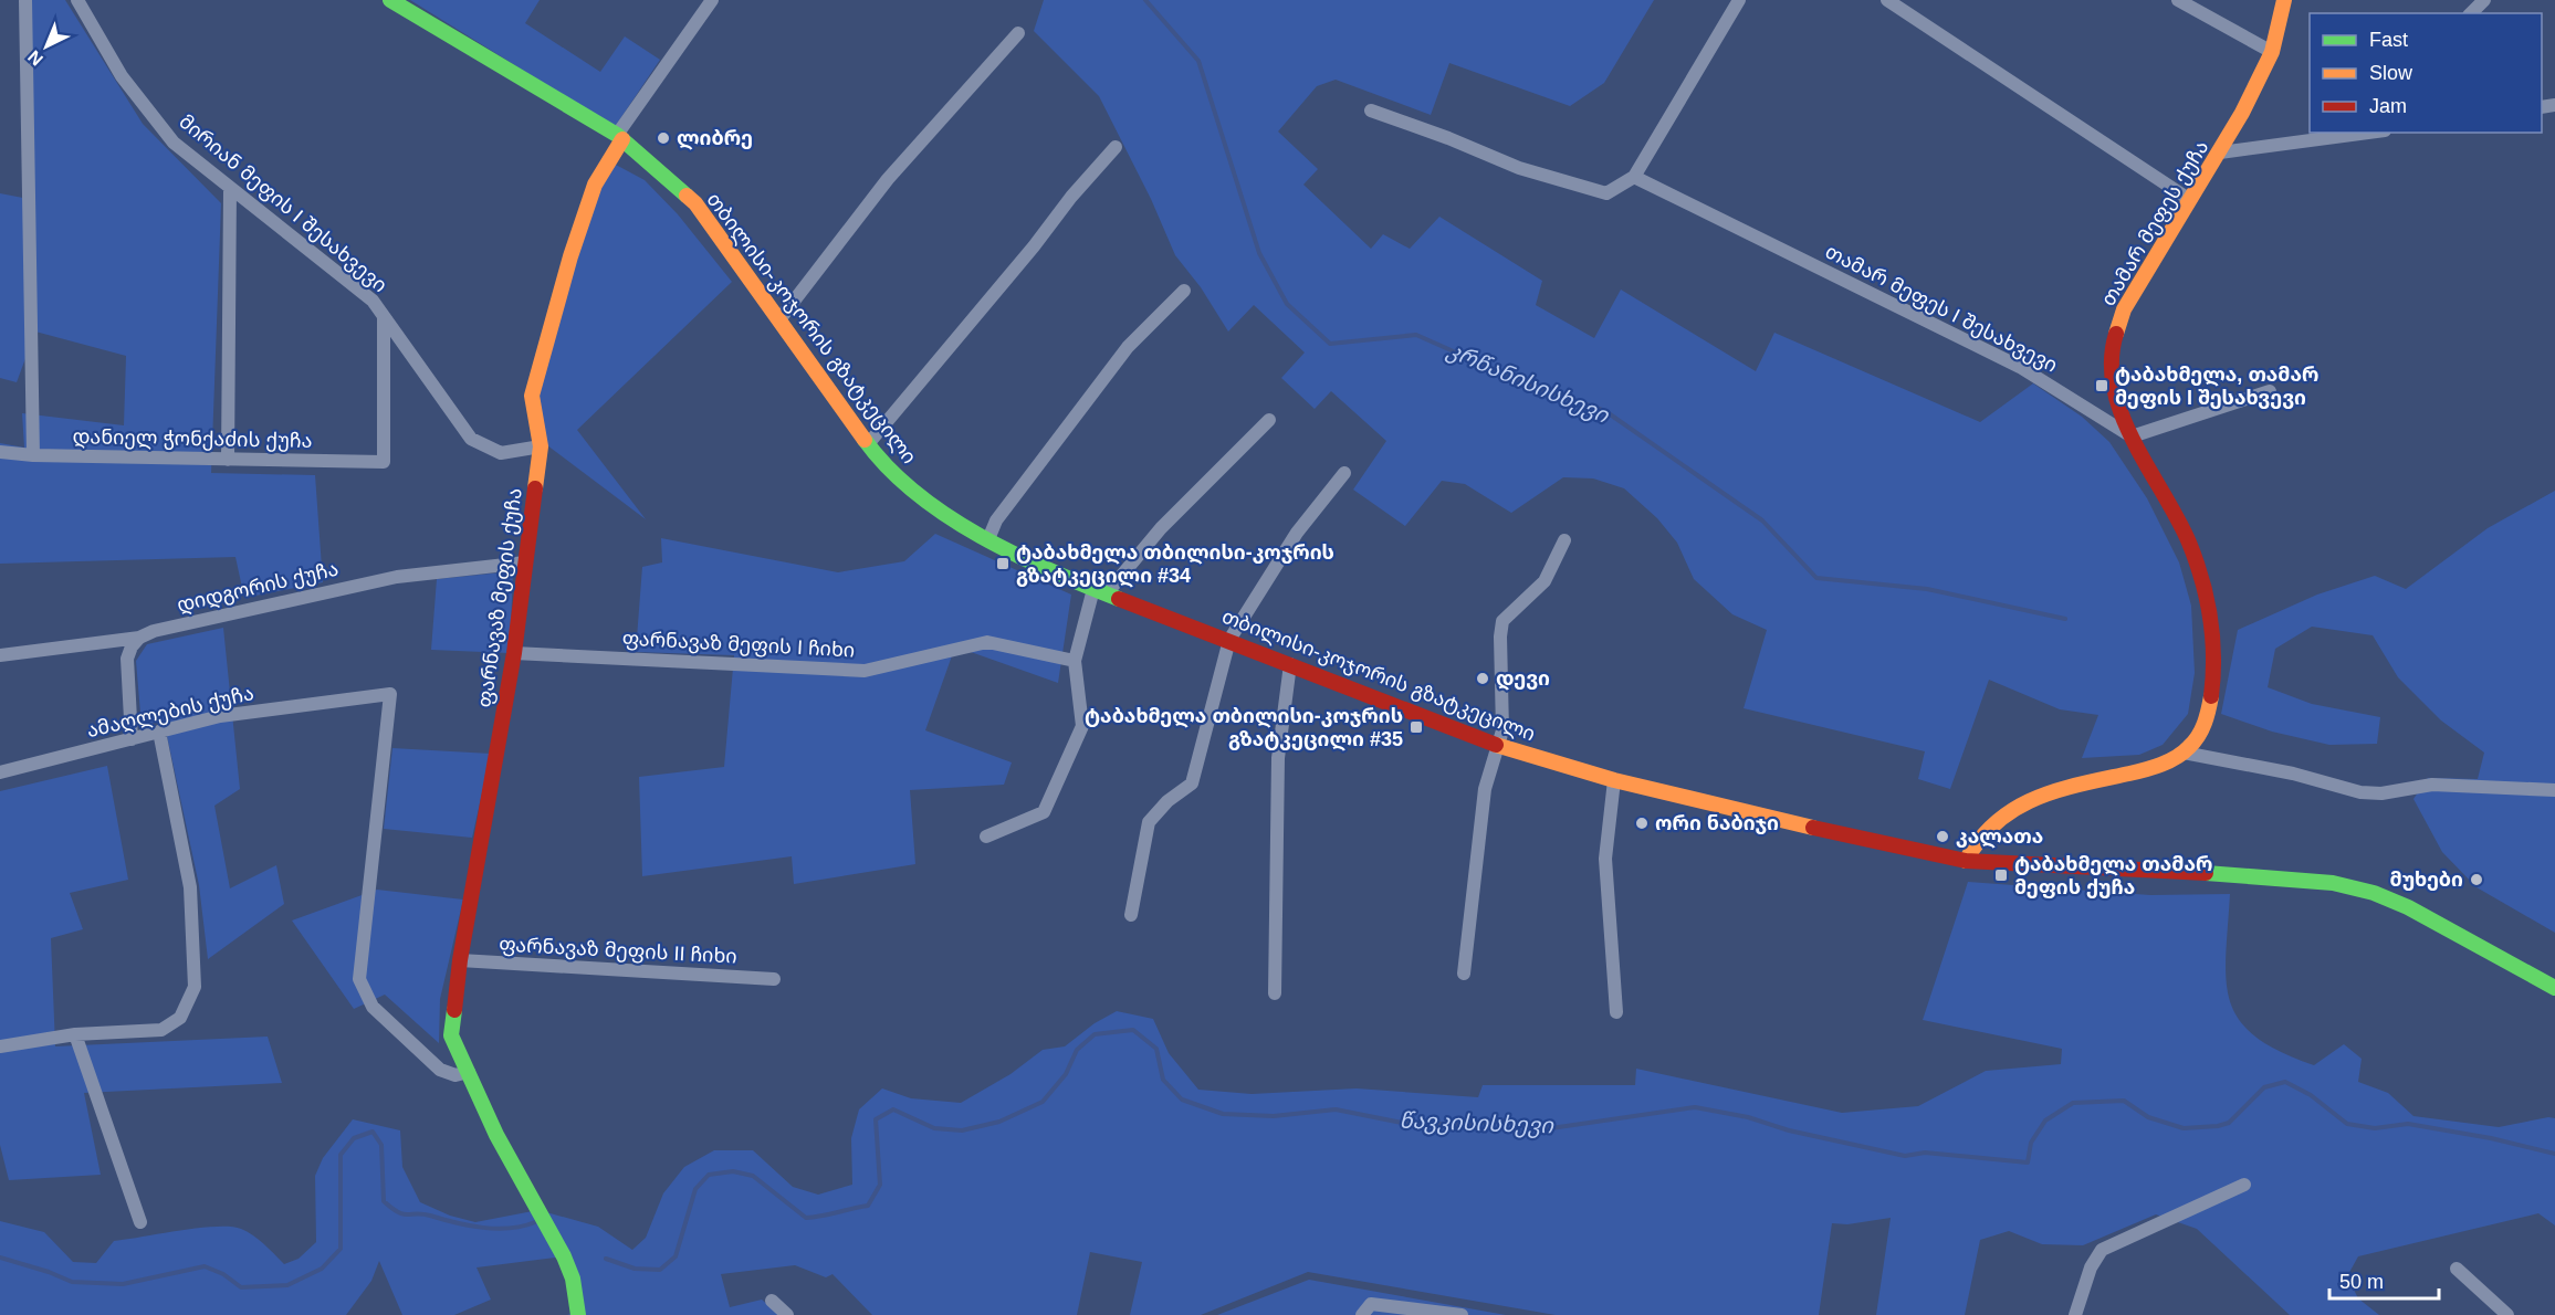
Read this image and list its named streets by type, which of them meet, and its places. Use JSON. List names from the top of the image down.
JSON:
{
  "streets": {
    "main road": ["თამარ მეფეს ქუჩა", "თბილისი-კოჯორის გზატკეცილი", "ფარნავაზ მეფის ქუჩა"],
    "street": [
      "მირიან მეფის I შესახვევი",
      "თამარ მეფეს I შესახვევი",
      "დანიელ ჭონქაძის ქუჩა",
      "დიდგორის ქუჩა",
      "ფარნავაზ მეფის I ჩიხი",
      "ამაღლების ქუჩა",
      "ფარნავაზ მეფის II ჩიხი"
    ]
  },
  "crossings": [
    ["მირიან მეფის I შესახვევი", "დანიელ ჭონქაძის ქუჩა"],
    ["მირიან მეფის I შესახვევი", "ფარნავაზ მეფის ქუჩა"],
    ["თამარ მეფეს ქუჩა", "თამარ მეფეს I შესახვევი"],
    ["თბილისი-კოჯორის გზატკეცილი", "ფარნავაზ მეფის ქუჩა"],
    ["დიდგორის ქუჩა", "ფარნავაზ მეფის ქუჩა"],
    ["ფარნავაზ მეფის ქუჩა", "ფარნავაზ მეფის I ჩიხი"],
    ["ფარნავაზ მეფის ქუჩა", "ამაღლების ქუჩა"],
    ["ფარნავაზ მეფის ქუჩა", "ფარნავაზ მეფის II ჩიხი"]
  ],
  "water": ["კრწანისისხევი", "წავკისისხევი"],
  "places": {
    "other": [
      "ლიბრე",
      "დევი",
      "ორი ნაბიჯი",
      "კალათა",
      "მუხები"
    ],
    "transit": [
      "ტაბახმელა, თამარ მეფის I შესახვევი",
      "ტაბახმელა თბილისი-კოჯრის გზატკეცილი #34",
      "ტაბახმელა თბილისი-კოჯრის გზატკეცილი #35",
      "ტაბახმელა თამარ მეფის ქუჩა"
    ]
  },
  "legend": ["Fast", "Slow", "Jam"],
  "scale_bar": "50 m",
  "north": "bottom left"
}
